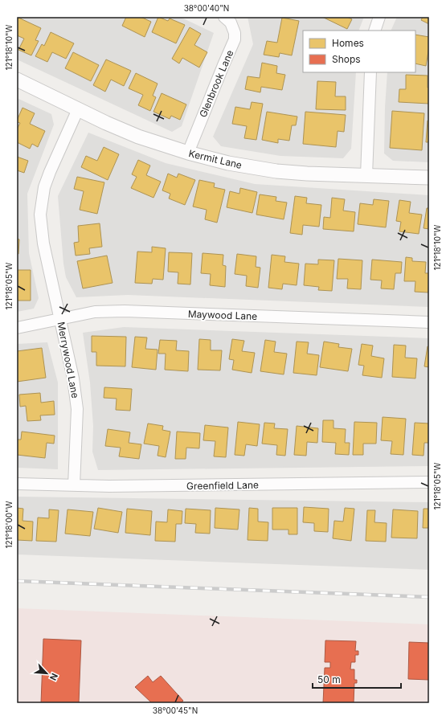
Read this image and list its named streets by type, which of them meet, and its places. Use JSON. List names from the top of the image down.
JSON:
{
  "streets": {
    "street": [
      "Glenbrook Lane",
      "Kermit Lane",
      "Maywood Lane",
      "Merrywood Lane",
      "Greenfield Lane"
    ]
  },
  "crossings": [
    ["Glenbrook Lane", "Kermit Lane"],
    ["Kermit Lane", "Merrywood Lane"],
    ["Maywood Lane", "Merrywood Lane"],
    ["Merrywood Lane", "Greenfield Lane"]
  ],
  "legend": ["Homes", "Shops"],
  "scale_bar": "50 m",
  "north": "bottom right",
  "coordinates": [
    "38°00'40\"N",
    "121°18'10\"W",
    "121°18'05\"W",
    "121°18'00\"W",
    "38°00'45\"N"
  ]
}
